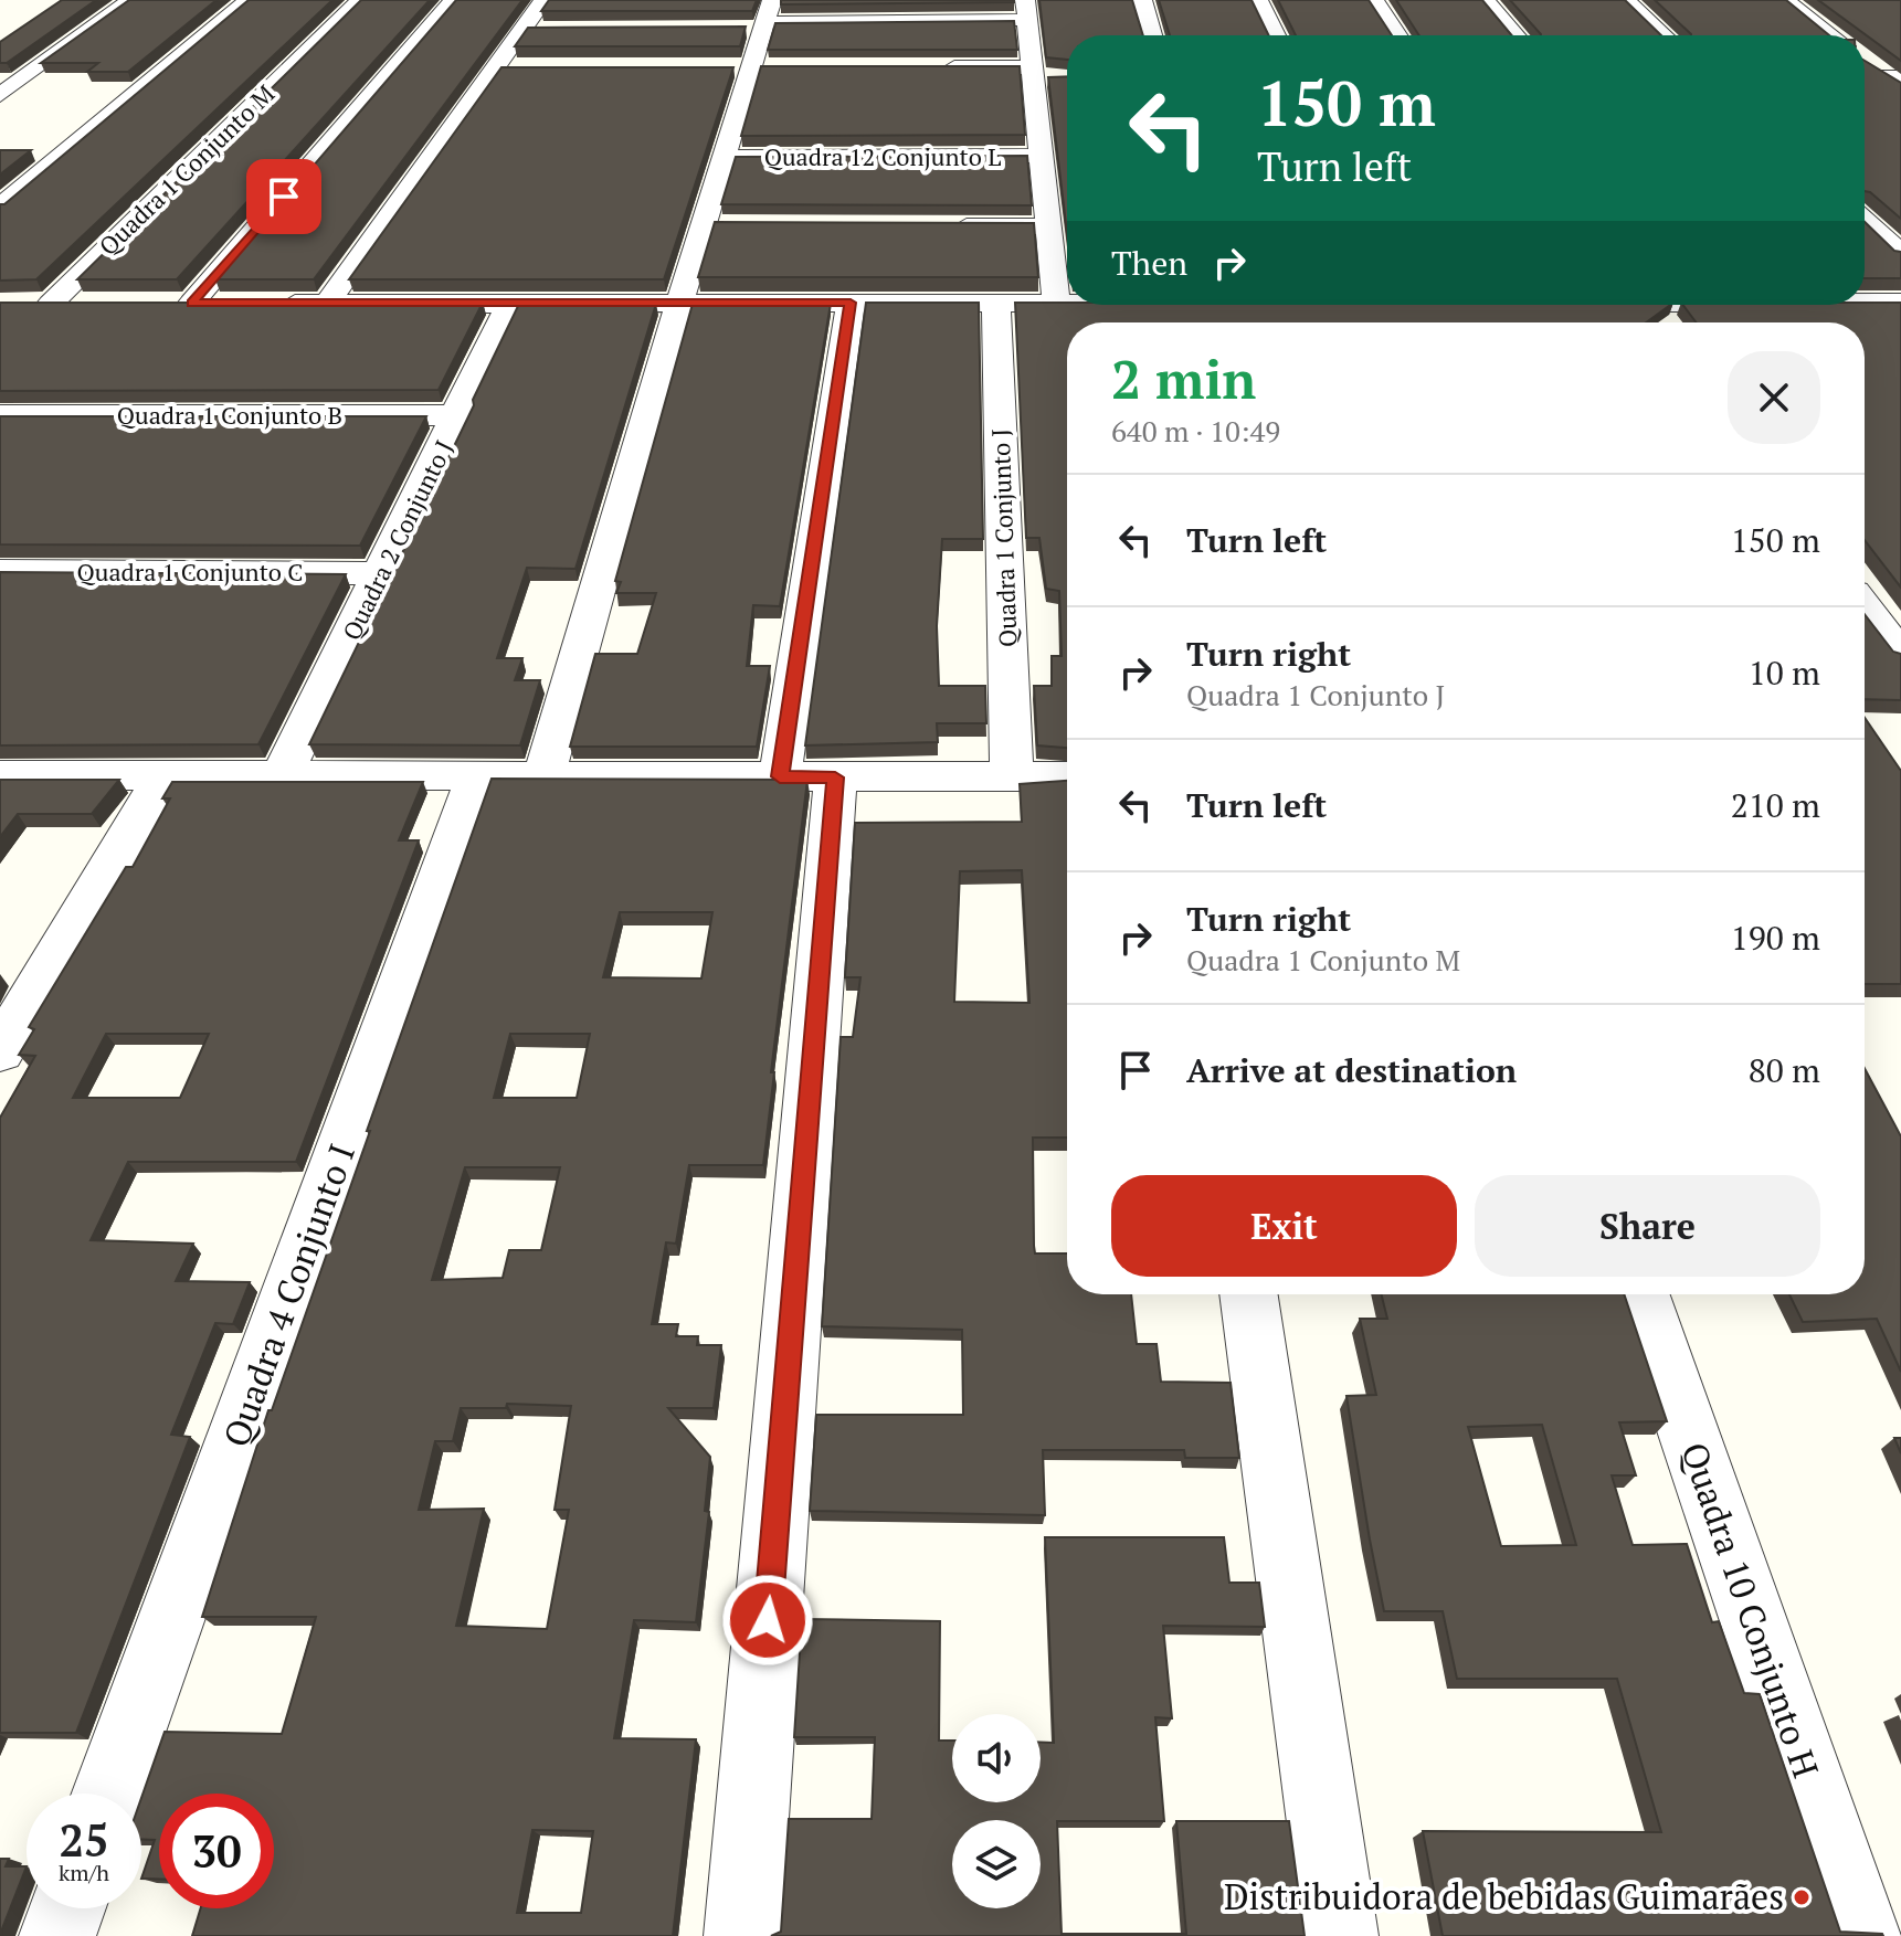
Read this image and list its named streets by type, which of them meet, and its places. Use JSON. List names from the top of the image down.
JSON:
{
  "streets": {
    "street": [
      "Quadra 12 Conjunto L",
      "Quadra 1 Conjunto M",
      "Quadra 1 Conjunto B",
      "Quadra 1 Conjunto J",
      "Quadra 2 Conjunto J",
      "Quadra 1 Conjunto C",
      "Quadra 4 Conjunto I",
      "Quadra 10 Conjunto H"
    ]
  },
  "crossings": [
    ["Quadra 1 Conjunto B", "Quadra 2 Conjunto J"],
    ["Quadra 2 Conjunto J", "Quadra 1 Conjunto C"]
  ],
  "places": ["Distribuidora de bebidas Guimarães"],
  "page": {
    "turn": ["150 m", "Turn left"],
    "then": "Then",
    "heading": ["2 min", "640 m · 10:49"],
    "list": [
      {
        "name": "Turn left",
        "value": "150 m"
      },
      {
        "name": "Turn right",
        "note": "Quadra 1 Conjunto J",
        "value": "10 m"
      },
      {
        "name": "Turn left",
        "value": "210 m"
      },
      {
        "name": "Turn right",
        "note": "Quadra 1 Conjunto M",
        "value": "190 m"
      },
      {
        "name": "Arrive at destination",
        "value": "80 m"
      }
    ],
    "buttons": ["Exit", "Share"],
    "speed": "25 km/h",
    "limit": "30"
  }
}
